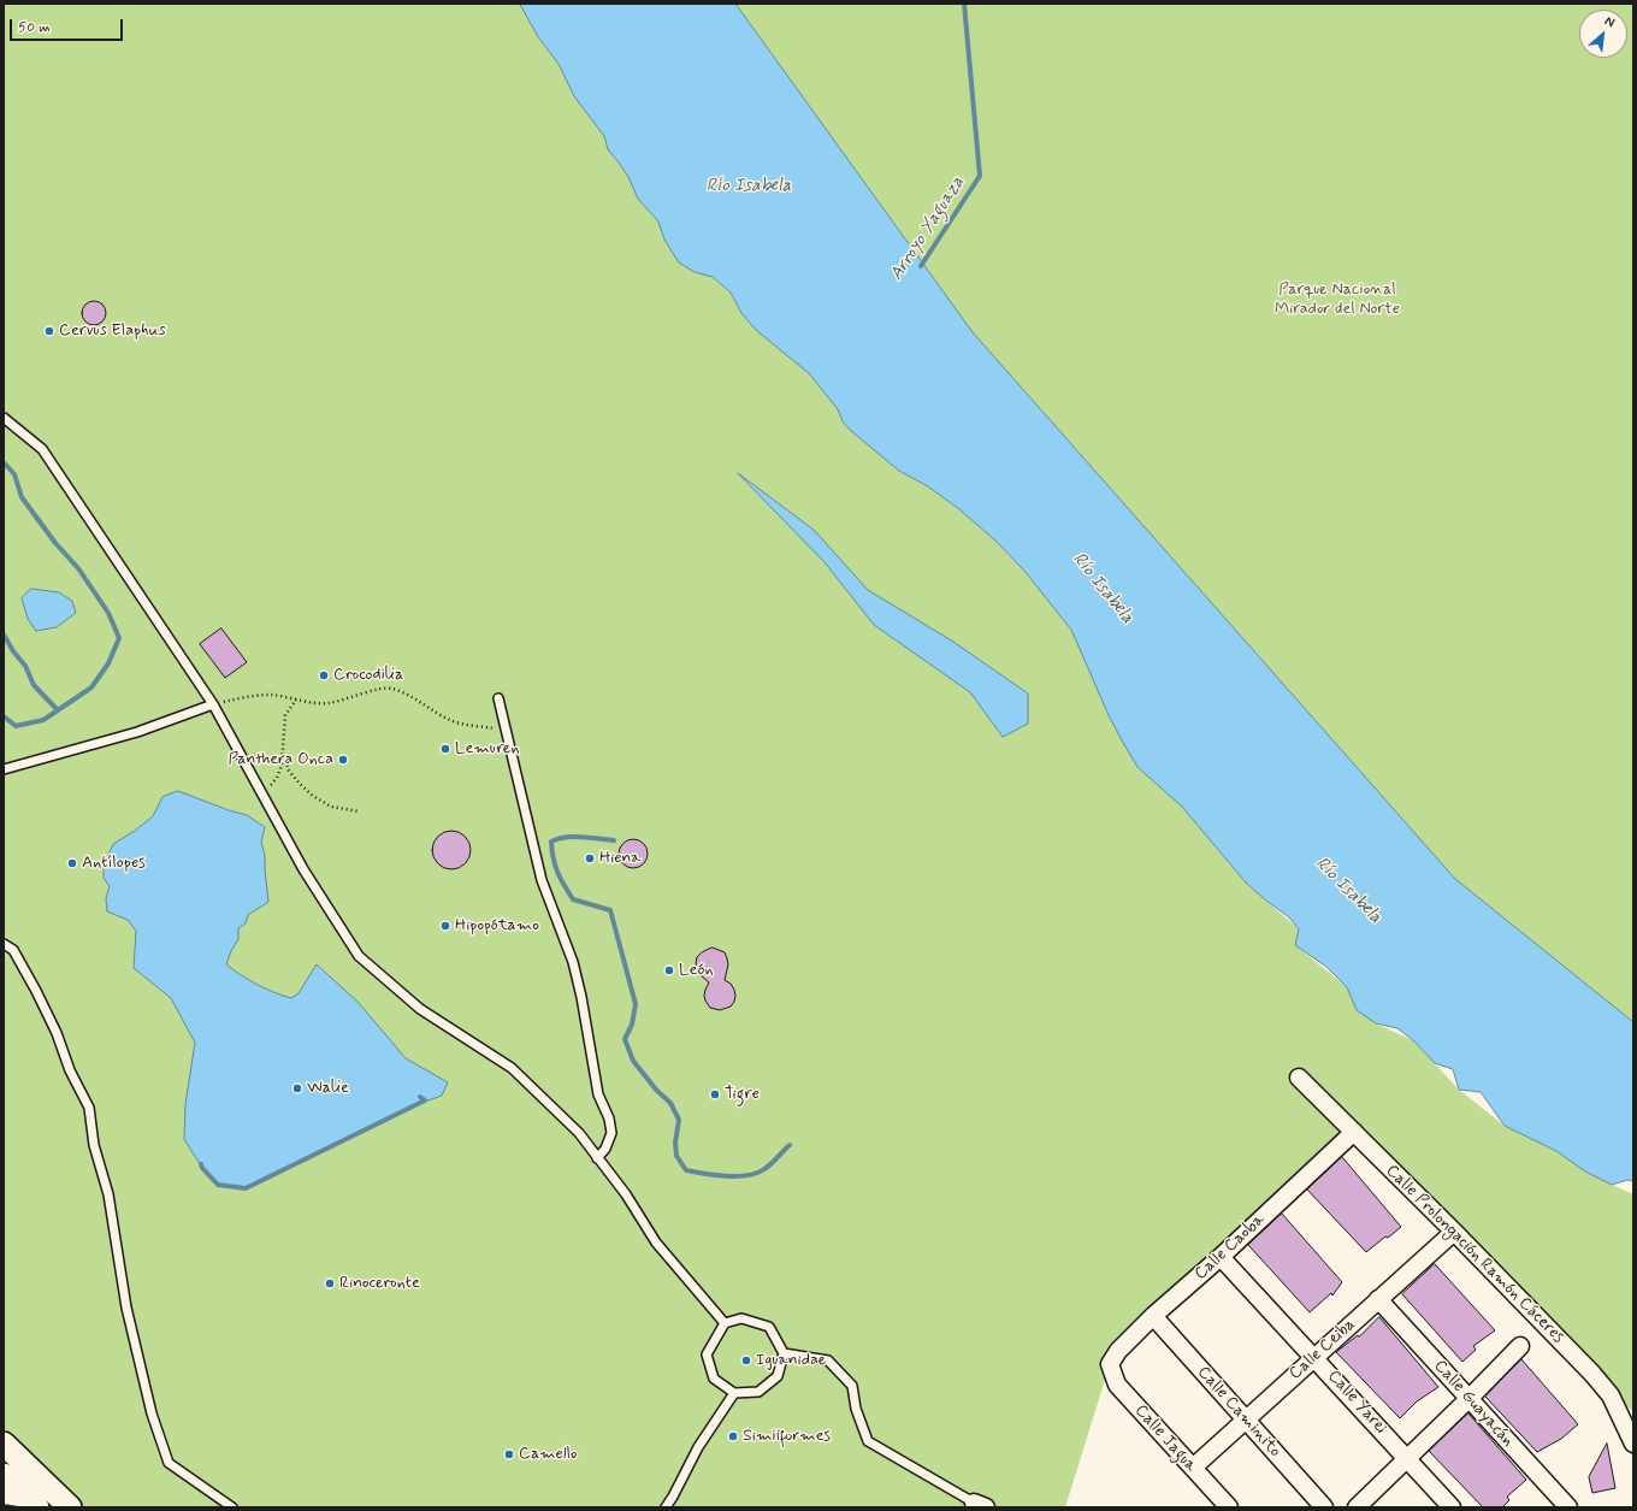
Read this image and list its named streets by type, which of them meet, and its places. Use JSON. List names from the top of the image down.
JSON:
{
  "streets": {
    "street": [
      "Calle Caoba",
      "Calle Prolongación Ramón Cáceres",
      "Calle Ceiba",
      "Calle Yarei",
      "Calle Guayacán",
      "Calle Caminito",
      "Calle Jagua"
    ]
  },
  "crossings": [
    ["Calle Caoba", "Calle Prolongación Ramón Cáceres"],
    ["Calle Caoba", "Calle Yarei"],
    ["Calle Caoba", "Calle Caminito"],
    ["Calle Caoba", "Calle Jagua"],
    ["Calle Prolongación Ramón Cáceres", "Calle Ceiba"],
    ["Calle Ceiba", "Calle Yarei"],
    ["Calle Ceiba", "Calle Guayacán"],
    ["Calle Ceiba", "Calle Caminito"],
    ["Calle Ceiba", "Calle Jagua"]
  ],
  "water": ["Río Isabela", "Arroyo Yaguaza"],
  "parks": ["Parque Nacional Mirador del Norte"],
  "places": [
    "Cervus Elaphus",
    "Crocodilia",
    "Lemuren",
    "Panthera Onca",
    "Hiena",
    "Antílopes",
    "Hipopótamo",
    "León",
    "Walie",
    "Tigre",
    "Rinoceronte",
    "Iguanidae",
    "Simiiformes",
    "Camello"
  ],
  "scale_bar": "50 m",
  "north": "top right"
}
